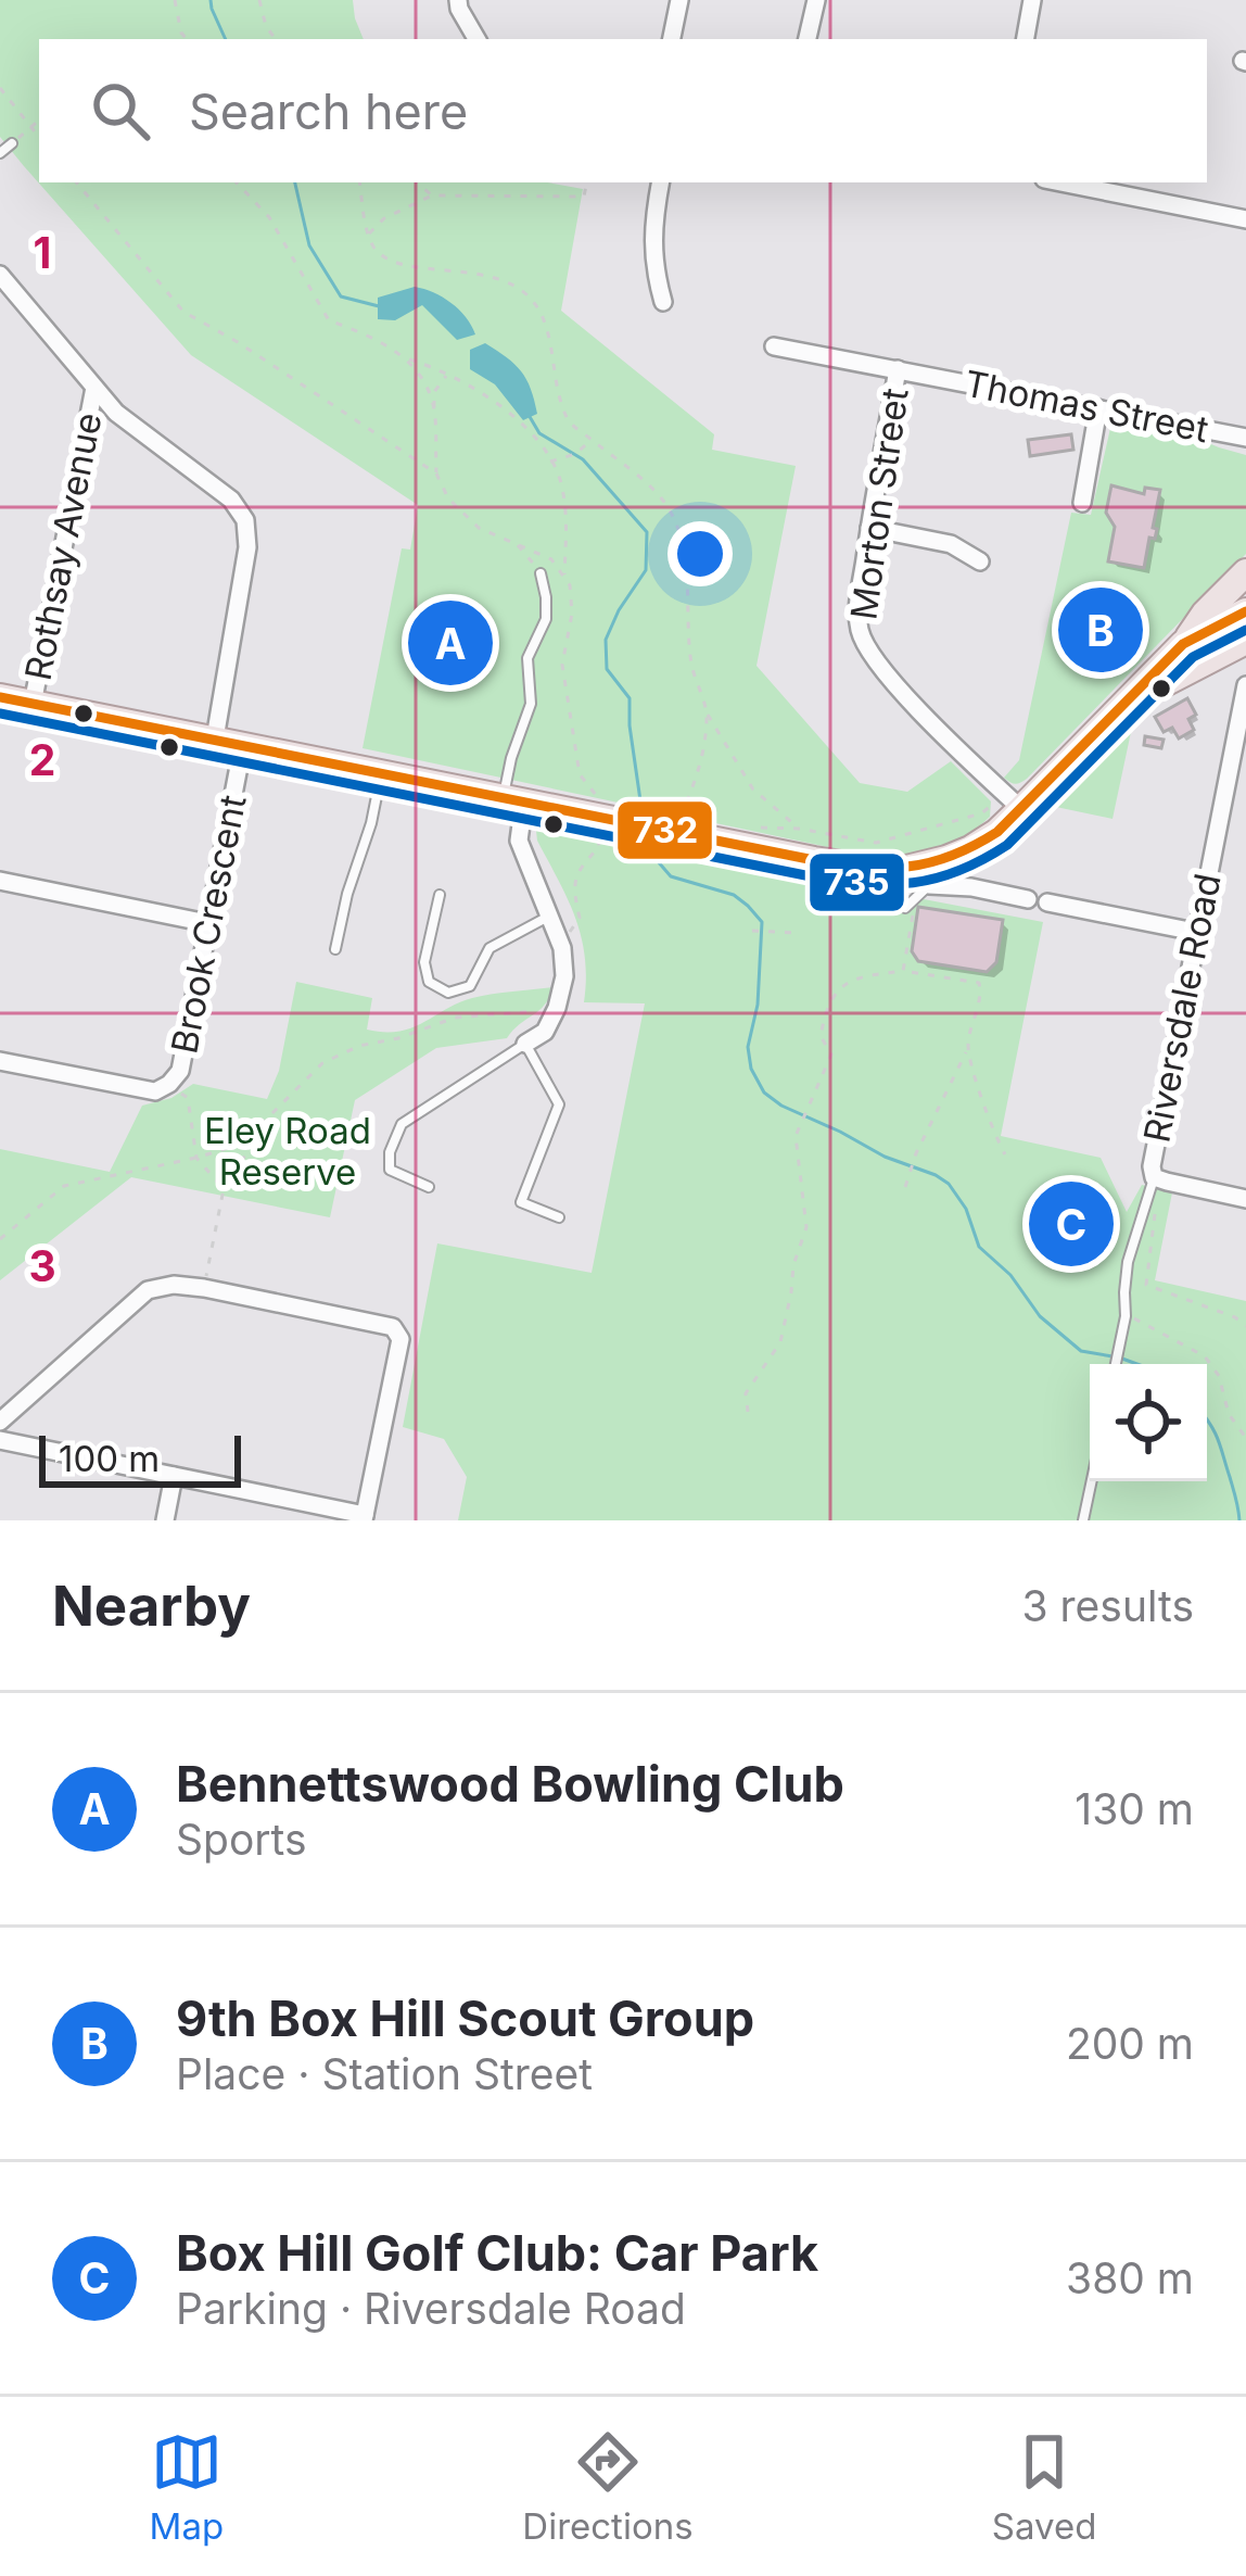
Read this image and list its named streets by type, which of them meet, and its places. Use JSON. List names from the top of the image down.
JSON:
{
  "streets": {
    "street": [
      "Thomas Street",
      "Morton Street",
      "Rothsay Avenue",
      "Brook Crescent",
      "Riversdale Road"
    ]
  },
  "crossings": [
    ["Thomas Street", "Morton Street"],
    ["Rothsay Avenue", "Brook Crescent"]
  ],
  "parks": ["Eley Road Reserve"],
  "lines": ["transit line 732", "transit line 735"],
  "scale_bar": "100 m",
  "page": {
    "search": "Search here",
    "pins": ["B", "A", "C"],
    "scale": "100 m",
    "heading": ["Nearby", "3 results"],
    "list": [
      {
        "mark": "A",
        "name": "Bennettswood Bowling Club",
        "note": "Sports",
        "value": "130 m"
      },
      {
        "mark": "B",
        "name": "9th Box Hill Scout Group",
        "note": "Place · Station Street",
        "value": "200 m"
      },
      {
        "mark": "C",
        "name": "Box Hill Golf Club: Car Park",
        "note": "Parking · Riversdale Road",
        "value": "380 m"
      }
    ],
    "nav": ["Map", "Directions", "Saved"]
  },
  "grid": {
    "rows": ["1", "2", "3"]
  }
}
